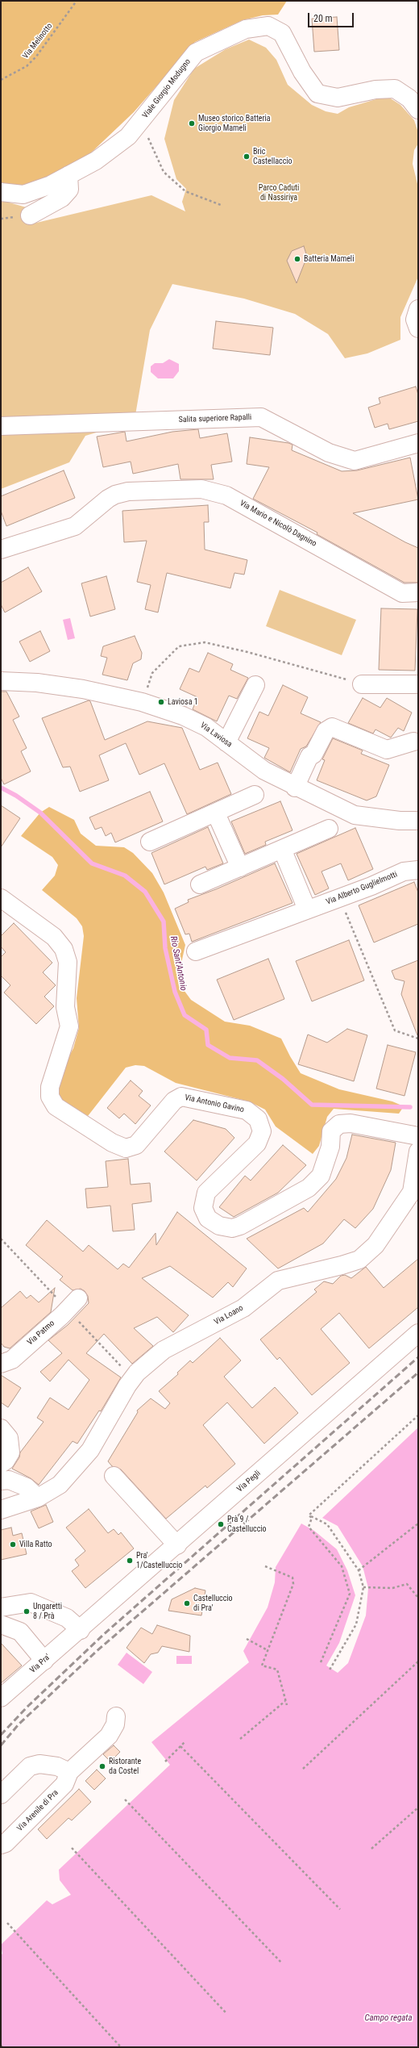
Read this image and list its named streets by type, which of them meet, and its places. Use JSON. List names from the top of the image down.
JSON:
{
  "streets": {
    "street": [
      "Viale Giorgio Modugno",
      "Salita superiore Rapalli",
      "Via Mario e Nicolò Dagnino",
      "Via Laviosa",
      "Via Alberto Guglielmotti",
      "Via Antonio Gavino",
      "Via Loano",
      "Via Patmo",
      "Via Pegli",
      "Via Pra'",
      "Via Arenile di Pra"
    ],
    "path": ["Via Melinotto"]
  },
  "crossings": [
    ["Via Pegli", "Via Pra'"]
  ],
  "water": ["Rio Sant'Antonio", "Campo regata"],
  "parks": ["Parco Caduti di Nassiriya"],
  "places": [
    "Museo storico Batteria Giorgio Mameli",
    "Bric Castellaccio",
    "Batteria Mameli",
    "Laviosa 1",
    "Prà 9 / Castelluccio",
    "Villa Ratto",
    "Pra' 1/Castelluccio",
    "Castelluccio di Pra'",
    "Ungaretti 8 / Prà",
    "Ristorante da Costel"
  ],
  "scale_bar": "20 m"
}
